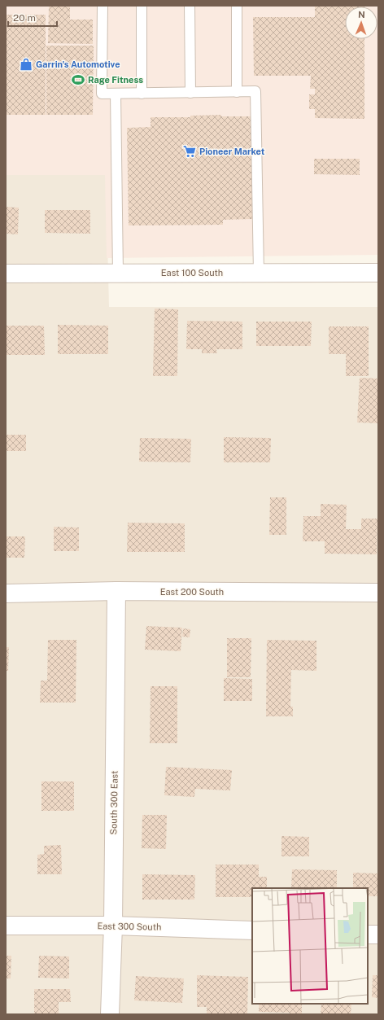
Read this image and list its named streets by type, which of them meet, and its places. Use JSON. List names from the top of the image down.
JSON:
{
  "streets": {
    "street": [
      "East 100 South",
      "East 200 South",
      "South 300 East",
      "East 300 South"
    ]
  },
  "crossings": [
    ["East 200 South", "South 300 East"],
    ["South 300 East", "East 300 South"]
  ],
  "places": {
    "shop": ["Garrin's Automotive"],
    "sports": ["Rage Fitness"],
    "supermarket": ["Pioneer Market"]
  },
  "scale_bar": "20 m",
  "north": "top"
}
